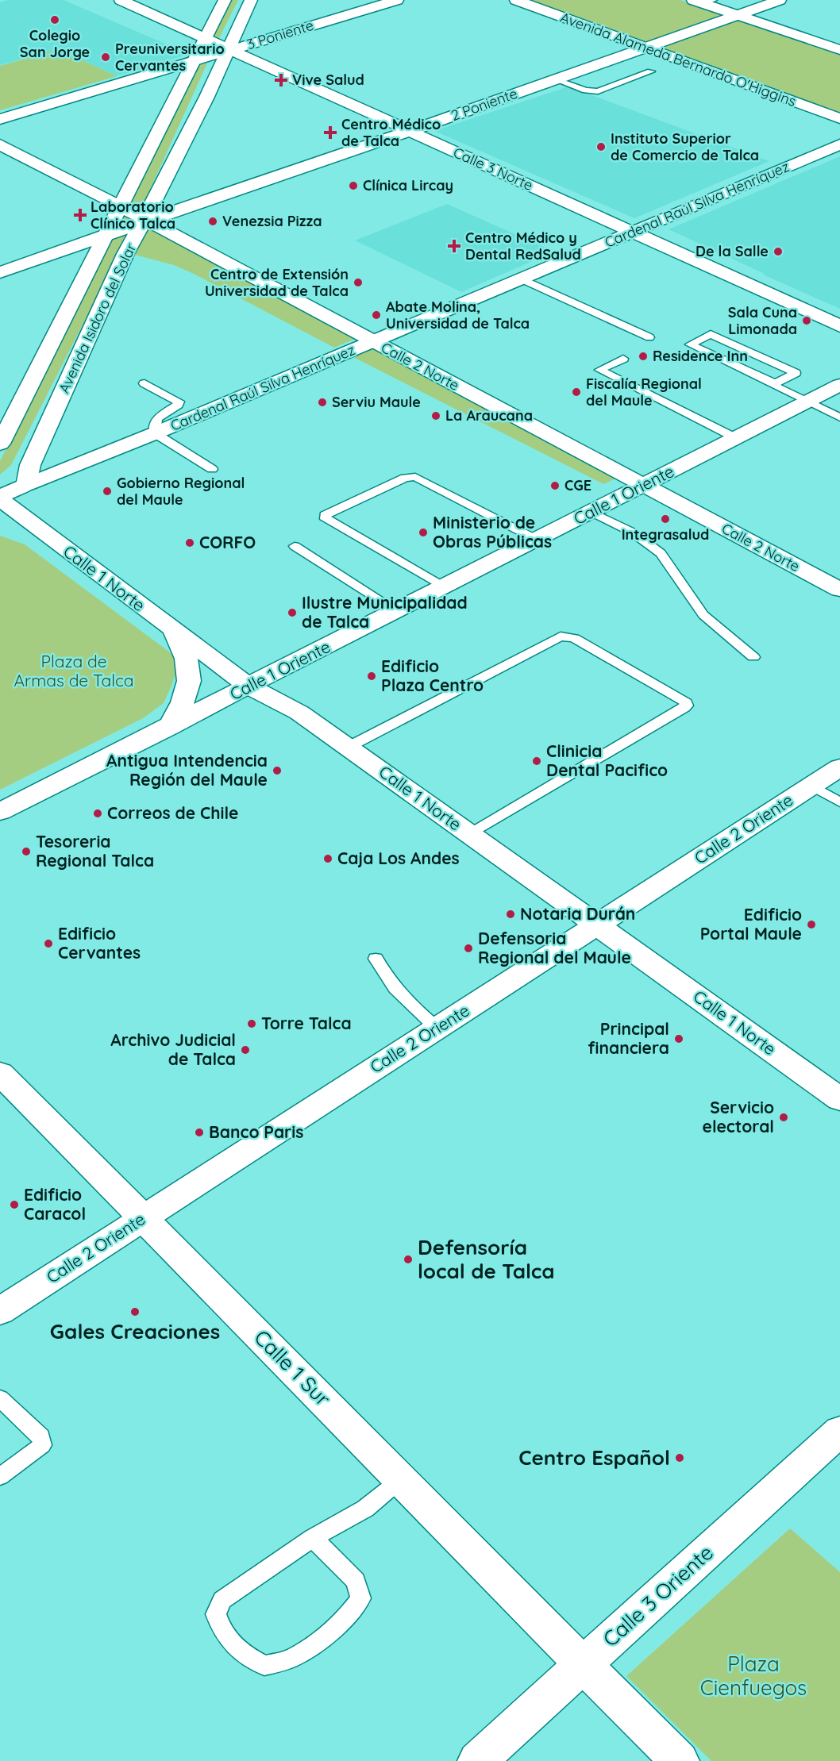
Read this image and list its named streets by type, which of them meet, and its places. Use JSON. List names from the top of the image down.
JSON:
{
  "streets": {
    "main road": [
      "3 Poniente",
      "Avenida Alameda Bernardo O'Higgins",
      "2 Poniente",
      "Calle 3 Norte",
      "Cardenal Raúl Silva Henríquez",
      "Avenida Isidoro del Solar",
      "Calle 2 Norte",
      "Calle 1 Oriente",
      "Calle 1 Norte",
      "Calle 2 Oriente",
      "Calle 1 Sur",
      "Calle 3 Oriente"
    ]
  },
  "crossings": [
    ["3 Poniente", "Calle 3 Norte"],
    ["3 Poniente", "Avenida Isidoro del Solar"],
    ["Avenida Alameda Bernardo O'Higgins", "2 Poniente"],
    ["2 Poniente", "Calle 3 Norte"],
    ["2 Poniente", "Avenida Isidoro del Solar"],
    ["2 Poniente", "Calle 2 Norte"],
    ["Calle 3 Norte", "Cardenal Raúl Silva Henríquez"],
    ["Calle 3 Norte", "Avenida Isidoro del Solar"],
    ["Cardenal Raúl Silva Henríquez", "Avenida Isidoro del Solar"],
    ["Cardenal Raúl Silva Henríquez", "Calle 2 Norte"],
    ["Cardenal Raúl Silva Henríquez", "Calle 1 Norte"],
    ["Avenida Isidoro del Solar", "Calle 2 Norte"],
    ["Calle 2 Norte", "Calle 1 Oriente"],
    ["Calle 1 Oriente", "Calle 1 Norte"],
    ["Calle 1 Norte", "Calle 2 Oriente"],
    ["Calle 2 Oriente", "Calle 1 Sur"],
    ["Calle 1 Sur", "Calle 3 Oriente"]
  ],
  "parks": ["Plaza de Armas de Talca", "Plaza Cienfuegos"],
  "places": {
    "other": [
      "Colegio San Jorge",
      "Preuniversitario Cervantes",
      "Instituto Superior de Comercio de Talca",
      "Clínica Lircay",
      "Venezsia Pizza",
      "De la Salle",
      "Centro de Extensión Universidad de Talca",
      "Abate Molina, Universidad de Talca",
      "Sala Cuna Limonada",
      "Residence Inn",
      "Fiscalía Regional del Maule",
      "Serviu Maule",
      "La Araucana",
      "CGE",
      "Gobierno Regional del Maule",
      "Integrasalud",
      "Ministerio de Obras Públicas",
      "CORFO",
      "Ilustre Municipalidad de Talca",
      "Edificio Plaza Centro",
      "Clinicia Dental Pacifico",
      "Antigua Intendencia Región del Maule",
      "Correos de Chile",
      "Tesoreria Regional Talca",
      "Caja Los Andes",
      "Notaria Durán",
      "Edificio Portal Maule",
      "Edificio Cervantes",
      "Defensoria Regional del Maule",
      "Torre Talca",
      "Principal financiera",
      "Archivo Judicial de Talca",
      "Servicio electoral",
      "Banco Paris",
      "Edificio Caracol",
      "Defensoría local de Talca",
      "Gales Creaciones",
      "Centro Español"
    ],
    "health": [
      "Vive Salud",
      "Centro Médico de Talca",
      "Laboratorio Clínico Talca",
      "Centro Médico y Dental RedSalud"
    ]
  }
}
